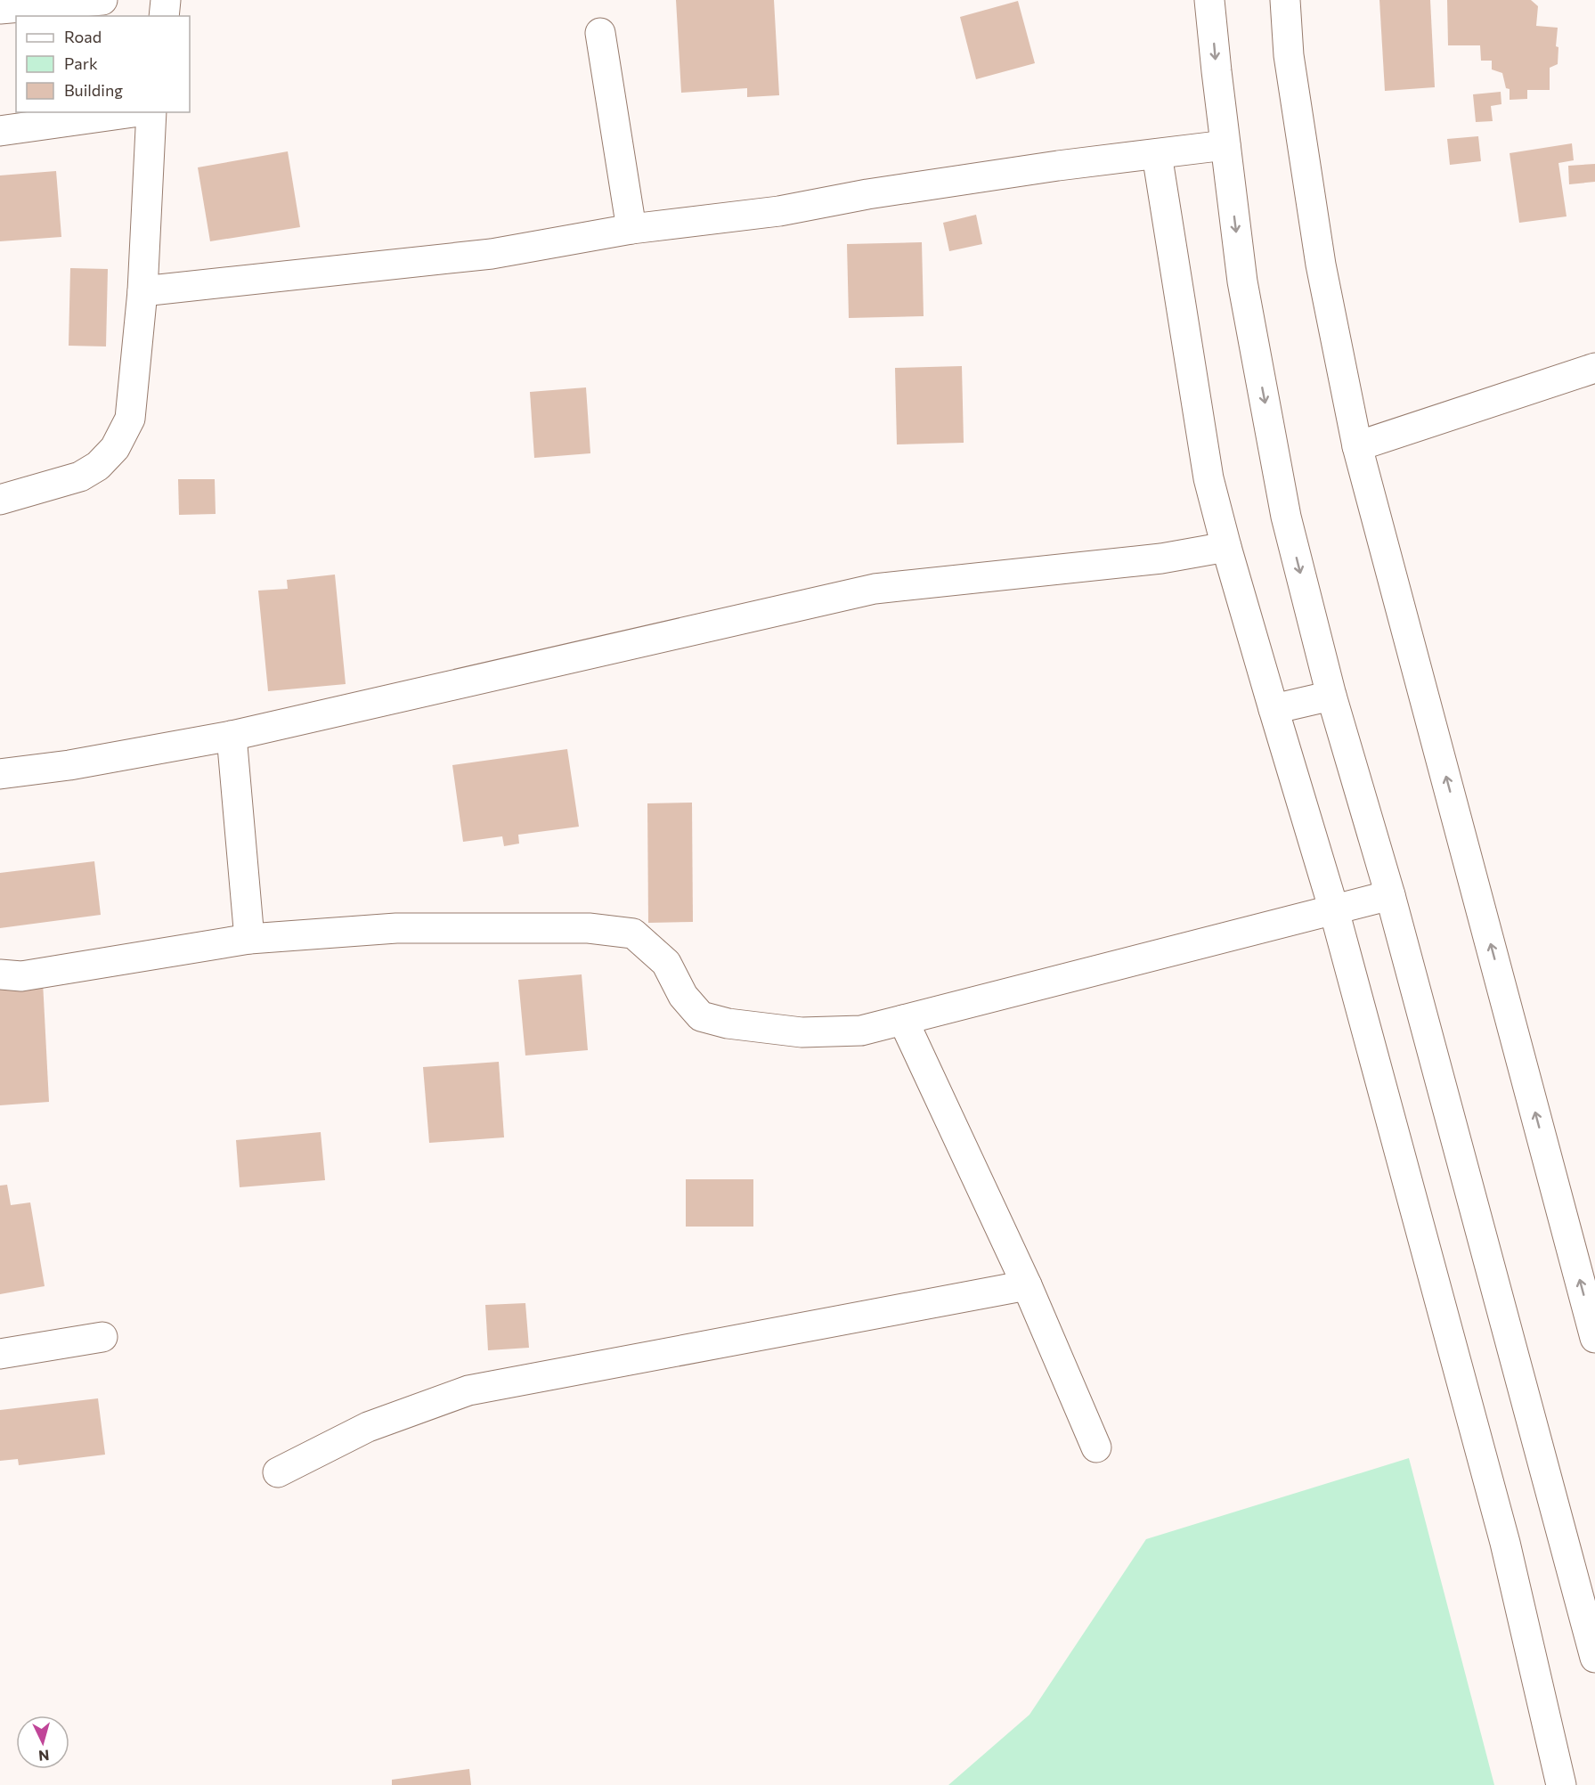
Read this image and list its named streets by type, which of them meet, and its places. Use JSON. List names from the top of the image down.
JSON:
{
  "legend": ["Road", "Park", "Building"],
  "north": "bottom"
}
